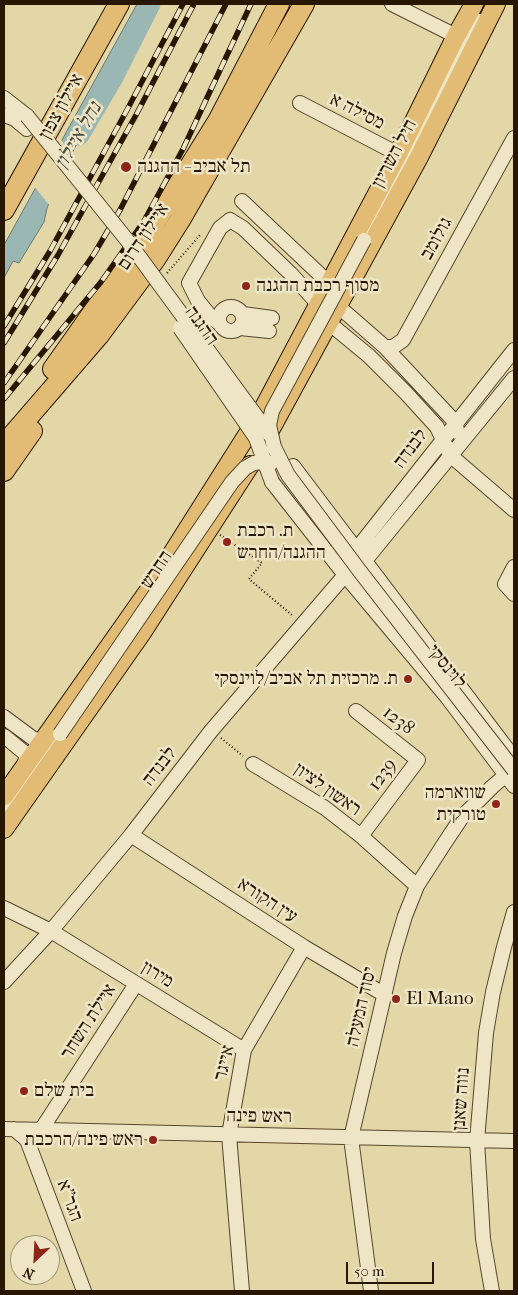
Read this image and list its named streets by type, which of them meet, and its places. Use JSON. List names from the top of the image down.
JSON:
{
  "streets": {
    "highway": ["איילון צפון", "איילון דרום"],
    "main road": ["חיל השריון", "החרש"],
    "street": [
      "מסילה א",
      "גולומב",
      "ההגנה",
      "לבנדה",
      "לוינסקי",
      "1238",
      "1239",
      "ראשון לציון",
      "עין הקורא",
      "מירון",
      "יסוד המעלה",
      "איילת השחר",
      "אייגר",
      "נווה שאנן",
      "ראש פינה",
      "הגר\"א"
    ]
  },
  "crossings": [
    ["מסילה א", "חיל השריון"],
    ["חיל השריון", "החרש"],
    ["ההגנה", "לבנדה"],
    ["ההגנה", "לוינסקי"],
    ["לבנדה", "לוינסקי"],
    ["לבנדה", "עין הקורא"],
    ["לבנדה", "מירון"],
    ["לוינסקי", "יסוד המעלה"],
    ["1238", "1239"],
    ["1239", "ראשון לציון"],
    ["ראשון לציון", "יסוד המעלה"],
    ["עין הקורא", "יסוד המעלה"],
    ["עין הקורא", "אייגר"],
    ["מירון", "איילת השחר"],
    ["מירון", "אייגר"],
    ["יסוד המעלה", "ראש פינה"],
    ["איילת השחר", "ראש פינה"],
    ["אייגר", "ראש פינה"],
    ["נווה שאנן", "ראש פינה"],
    ["ראש פינה", "הגר\"א"]
  ],
  "water": ["נחל איילון"],
  "places": [
    "תל אביב - ההגנה",
    "מסוף רכבת ההגנה",
    "ת. רכבת ההגנה/החרש",
    "ת. מרכזית תל אביב/לוינסקי",
    "שווארמה טורקית",
    "El Mano",
    "בית שלם",
    "ראש פינה/הרכבת"
  ],
  "scale_bar": "50 m",
  "north": "bottom left"
}
